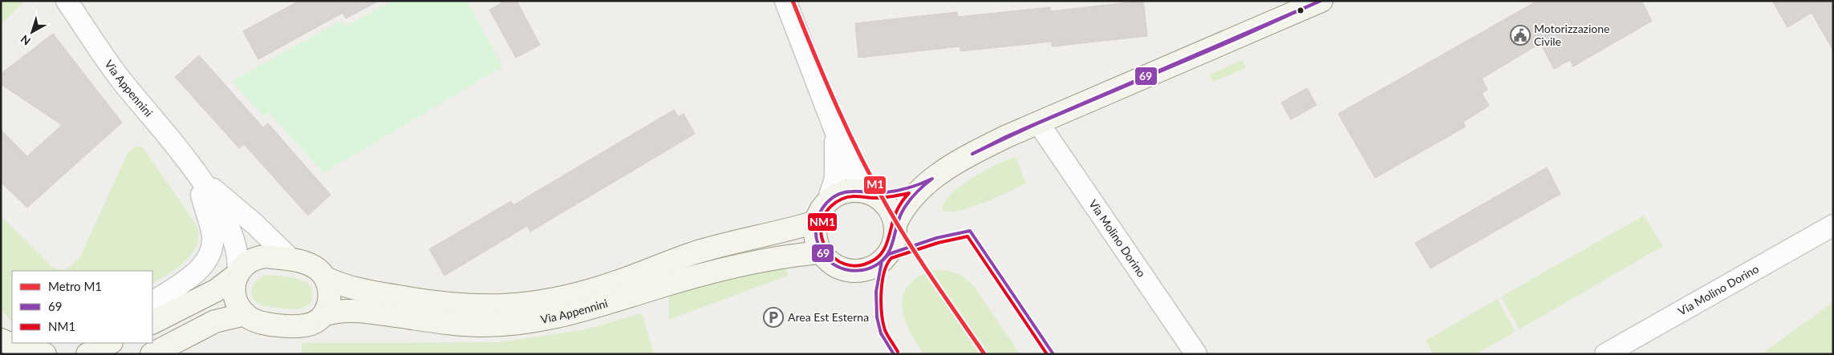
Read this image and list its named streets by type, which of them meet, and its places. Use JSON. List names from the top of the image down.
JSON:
{
  "streets": {
    "street": ["Via Appennini", "Via Molino Dorino"]
  },
  "places": {
    "public building": ["Motorizzazione Civile"],
    "parking": ["Area Est Esterna"]
  },
  "lines": ["metro line M1", "transit line 69", "transit line NM1"],
  "legend": ["Metro M1", "69", "NM1"],
  "north": "bottom left"
}
